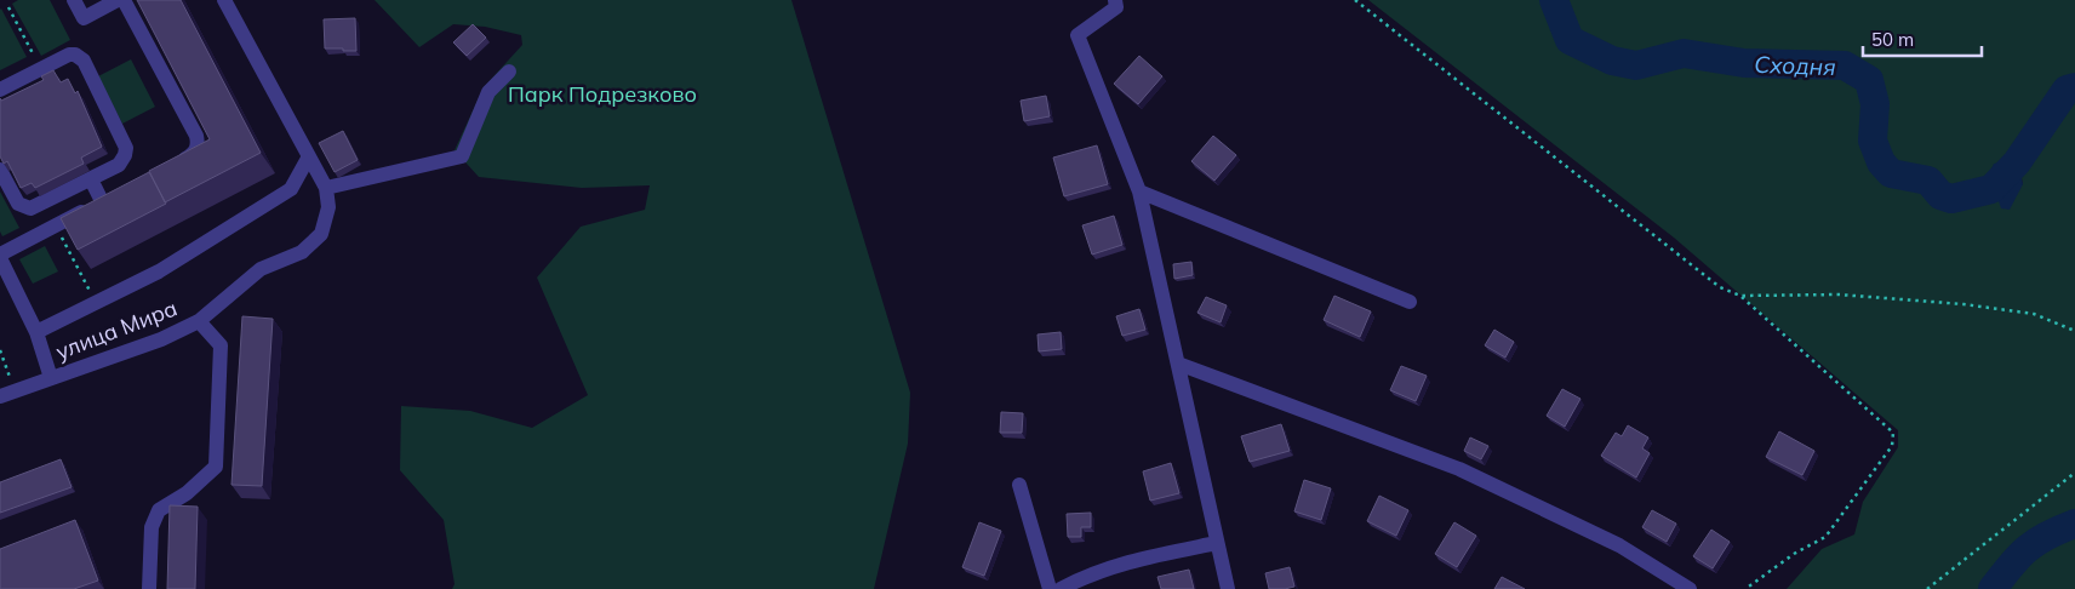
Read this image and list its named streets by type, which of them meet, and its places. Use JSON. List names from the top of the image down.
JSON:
{
  "streets": {
    "street": ["улица Мира"]
  },
  "water": ["Сходня"],
  "parks": ["Парк Подрезково"],
  "scale_bar": "50 m"
}
